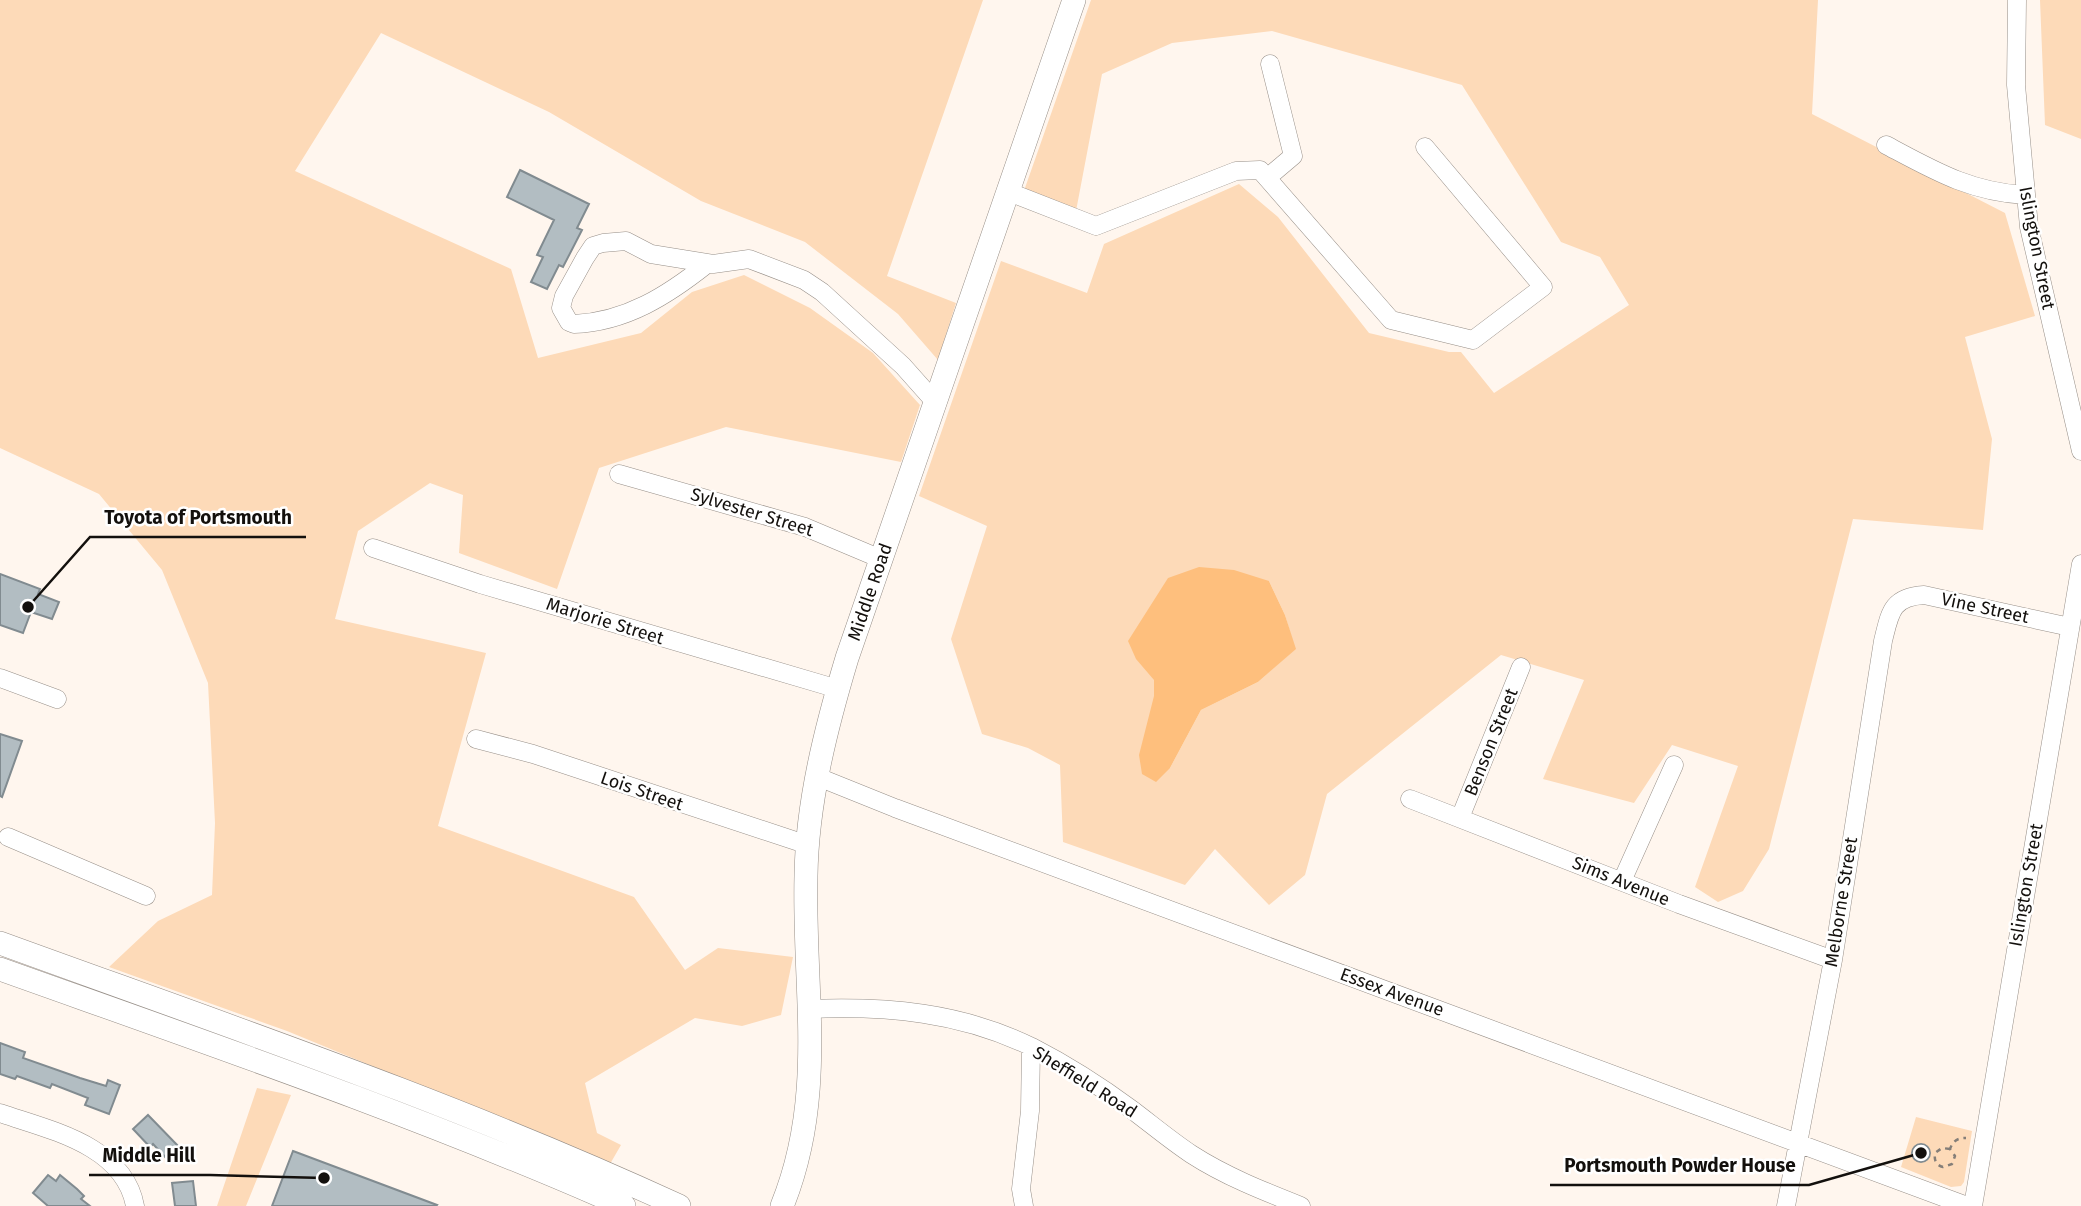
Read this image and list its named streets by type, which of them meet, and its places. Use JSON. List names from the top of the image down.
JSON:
{
  "streets": {
    "main road": ["Middle Road"],
    "street": [
      "Islington Street",
      "Sylvester Street",
      "Vine Street",
      "Marjorie Street",
      "Benson Street",
      "Lois Street",
      "Sims Avenue",
      "Melborne Street",
      "Essex Avenue",
      "Sheffield Road"
    ]
  },
  "crossings": [
    ["Islington Street", "Vine Street"],
    ["Sylvester Street", "Middle Road"],
    ["Middle Road", "Marjorie Street"],
    ["Middle Road", "Lois Street"],
    ["Middle Road", "Essex Avenue"],
    ["Middle Road", "Sheffield Road"],
    ["Vine Street", "Melborne Street"],
    ["Benson Street", "Sims Avenue"],
    ["Sims Avenue", "Melborne Street"],
    ["Melborne Street", "Essex Avenue"]
  ],
  "places": ["Toyota of Portsmouth", "Portsmouth Powder House", "Middle Hill"]
}
